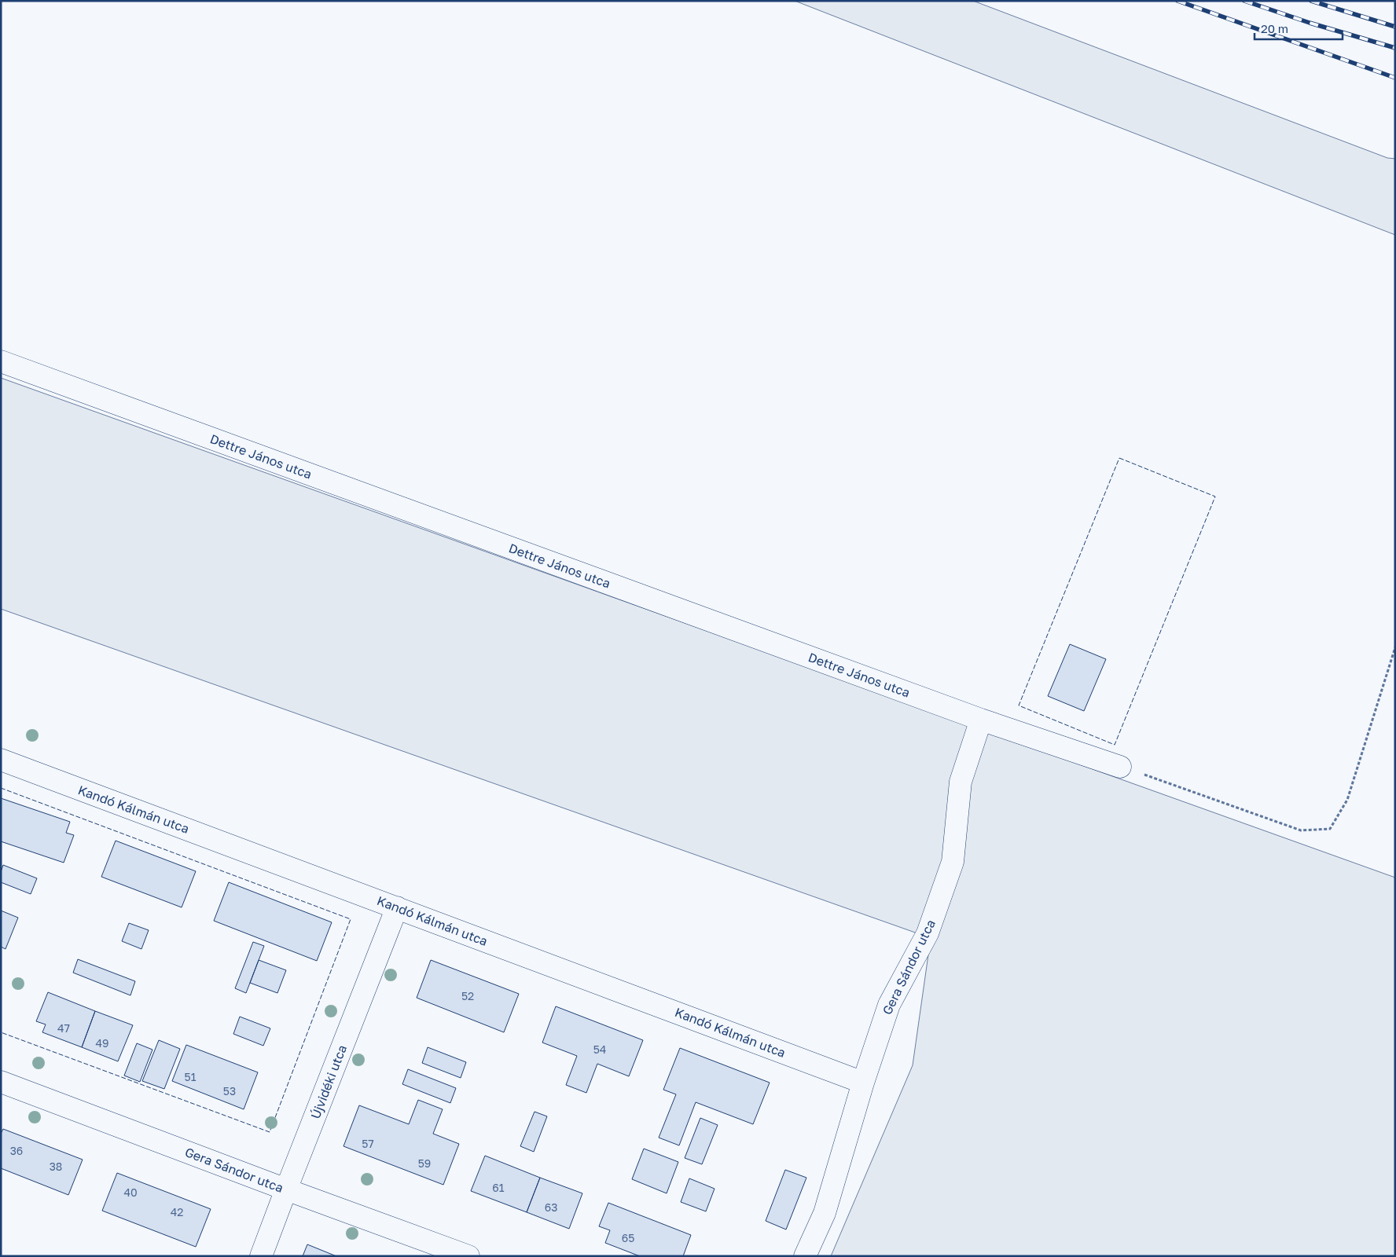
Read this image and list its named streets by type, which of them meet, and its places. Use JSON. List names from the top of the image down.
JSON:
{
  "streets": {
    "street": [
      "Dettre János utca",
      "Kandó Kálmán utca",
      "Gera Sándor utca",
      "Újvidéki utca"
    ]
  },
  "crossings": [
    ["Dettre János utca", "Gera Sándor utca"],
    ["Kandó Kálmán utca", "Gera Sándor utca"],
    ["Kandó Kálmán utca", "Újvidéki utca"],
    ["Gera Sándor utca", "Újvidéki utca"]
  ],
  "house_numbers": [
    "52",
    "47",
    "49",
    "54",
    "51",
    "53",
    "57",
    "36",
    "59",
    "38",
    "61",
    "40",
    "63",
    "42",
    "65"
  ],
  "scale_bar": "20 m"
}
